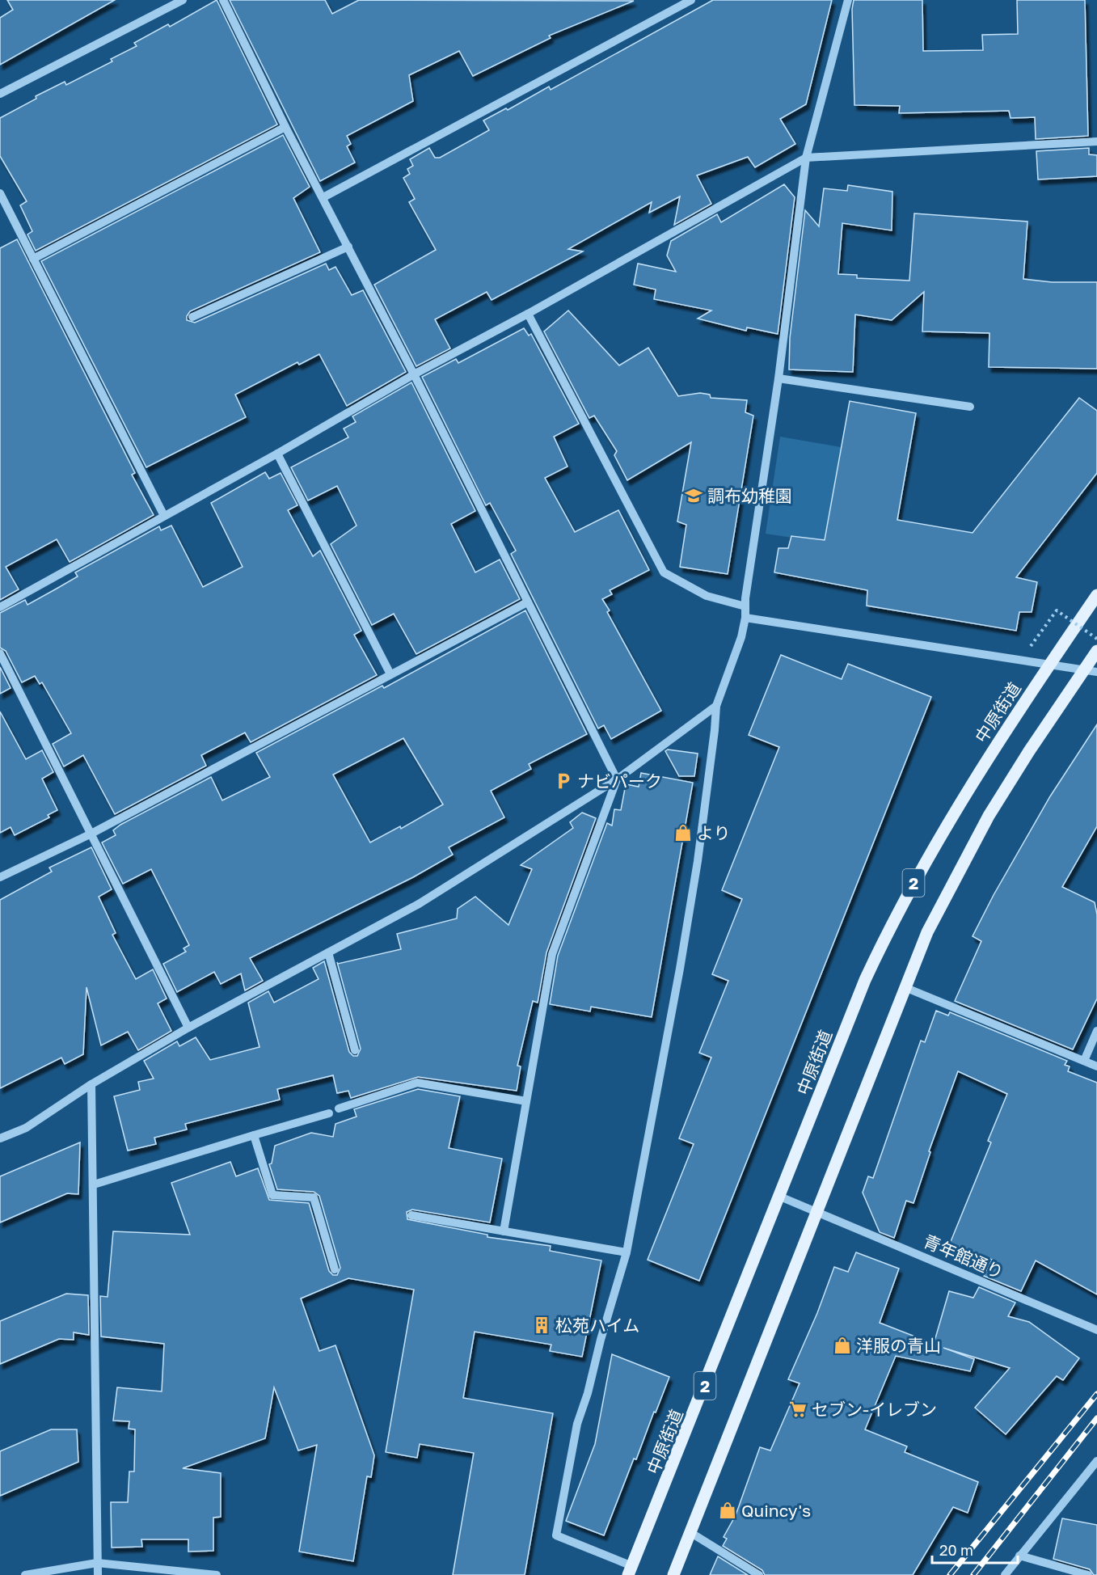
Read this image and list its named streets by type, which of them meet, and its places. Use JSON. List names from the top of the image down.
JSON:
{
  "streets": {
    "main road": ["中原街道", "2"],
    "street": ["青年館通り"]
  },
  "crossings": [
    ["中原街道", "青年館通り"],
    ["2", "青年館通り"]
  ],
  "places": {
    "school or university": ["調布幼稚園"],
    "parking": ["ナビパーク"],
    "shop": ["より", "洋服の青山", "Quincy's"],
    "building": ["松苑ハイム"],
    "supermarket": ["セブン-イレブン"]
  },
  "scale_bar": "20 m"
}
